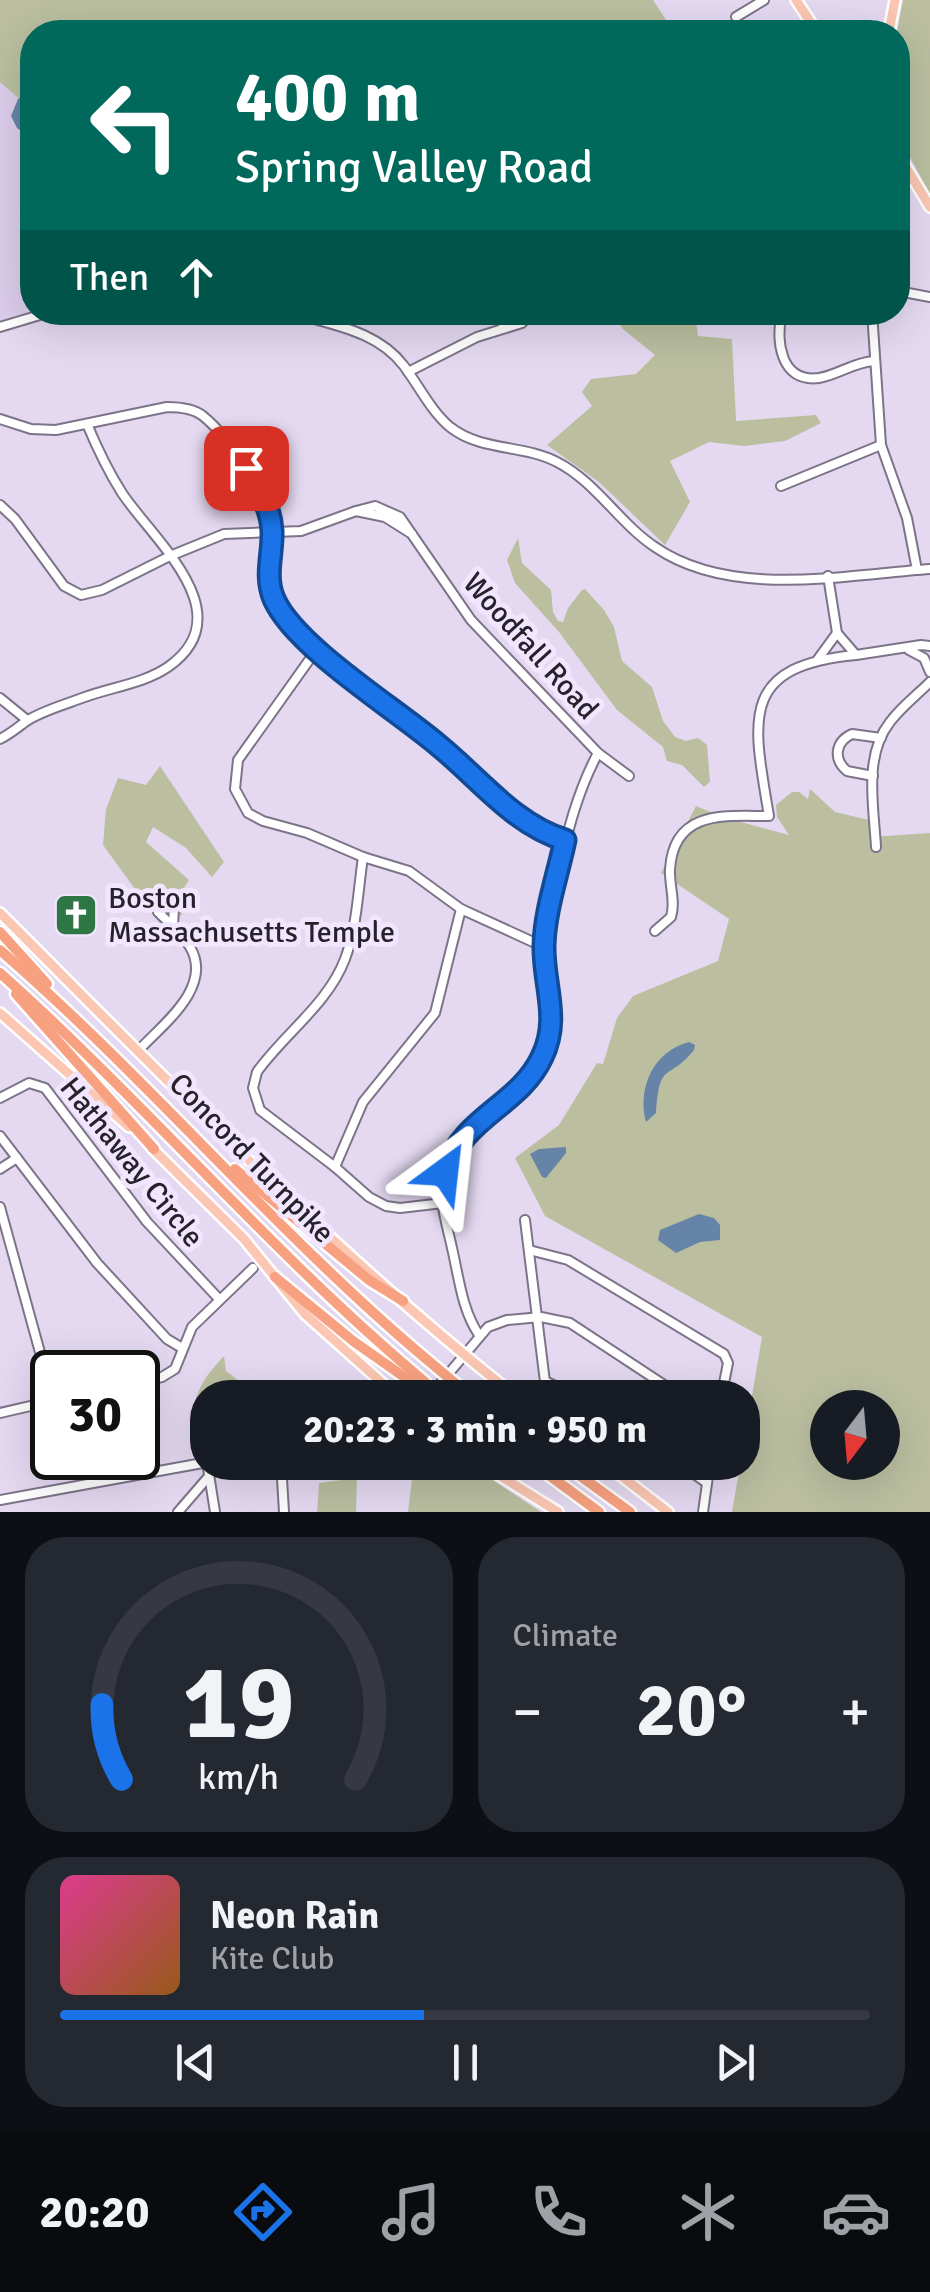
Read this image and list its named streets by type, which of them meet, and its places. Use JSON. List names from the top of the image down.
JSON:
{
  "streets": {
    "highway": ["Concord Turnpike"],
    "street": ["Woodfall Road", "Hathaway Circle"]
  },
  "places": {
    "church": ["Boston Massachusetts Temple"]
  },
  "north": "bottom",
  "page": {
    "turn": ["400 m", "Spring Valley Road"],
    "then": "Then",
    "limit": "30",
    "trip": "20:23 · 3 min · 950 m",
    "tile": "Climate",
    "heat": ["−", "20°", "+"],
    "song": ["Neon Rain", "Kite Club"],
    "tabs": "20:20",
    "gauge": ["19", "km/h"]
  }
}
